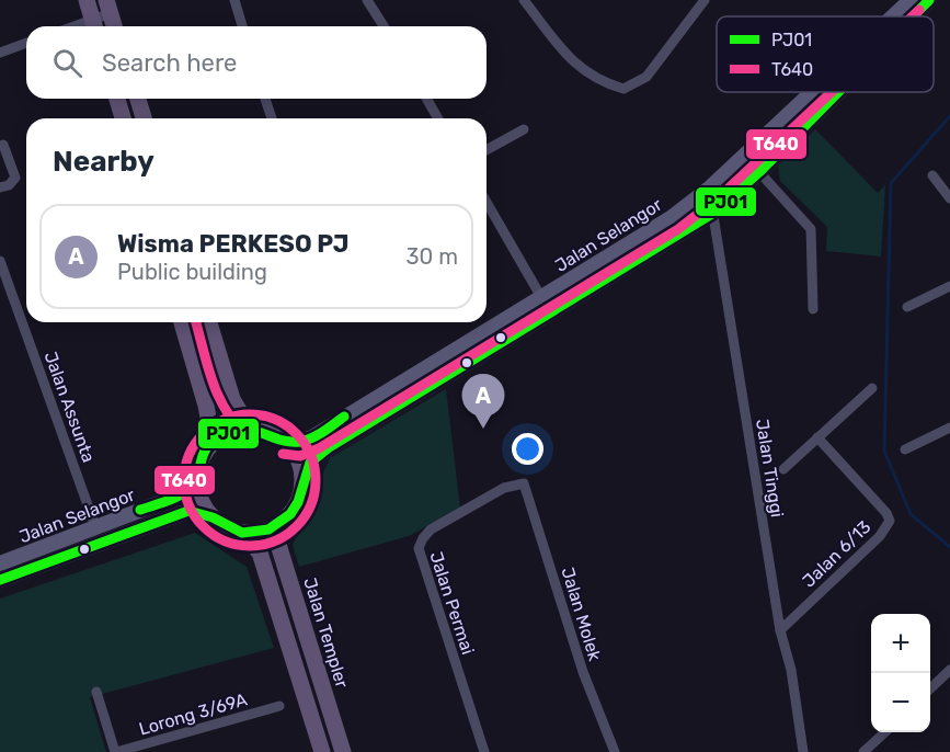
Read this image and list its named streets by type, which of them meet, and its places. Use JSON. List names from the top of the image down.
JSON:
{
  "streets": {
    "main road": ["Jalan Selangor", "Jalan Templer"],
    "street": [
      "Jalan Assunta",
      "Jalan Tinggi",
      "Jalan 6/13",
      "Jalan Permai",
      "Jalan Molek",
      "Lorong 3/69A"
    ]
  },
  "crossings": [
    ["Jalan Selangor", "Jalan Assunta"],
    ["Jalan Selangor", "Jalan Tinggi"],
    ["Jalan Selangor", "Jalan Templer"],
    ["Jalan Tinggi", "Jalan 6/13"],
    ["Jalan Permai", "Jalan Molek"]
  ],
  "lines": ["transit line PJ01", "transit line T640"],
  "legend": ["PJ01", "T640"],
  "page": {
    "search": "Search here",
    "heading": "Nearby",
    "list": [
      {
        "mark": "A",
        "name": "Wisma PERKESO PJ",
        "note": "Public building",
        "value": "30 m"
      }
    ],
    "pins": "A",
    "map_buttons": ["+", "−"]
  }
}
